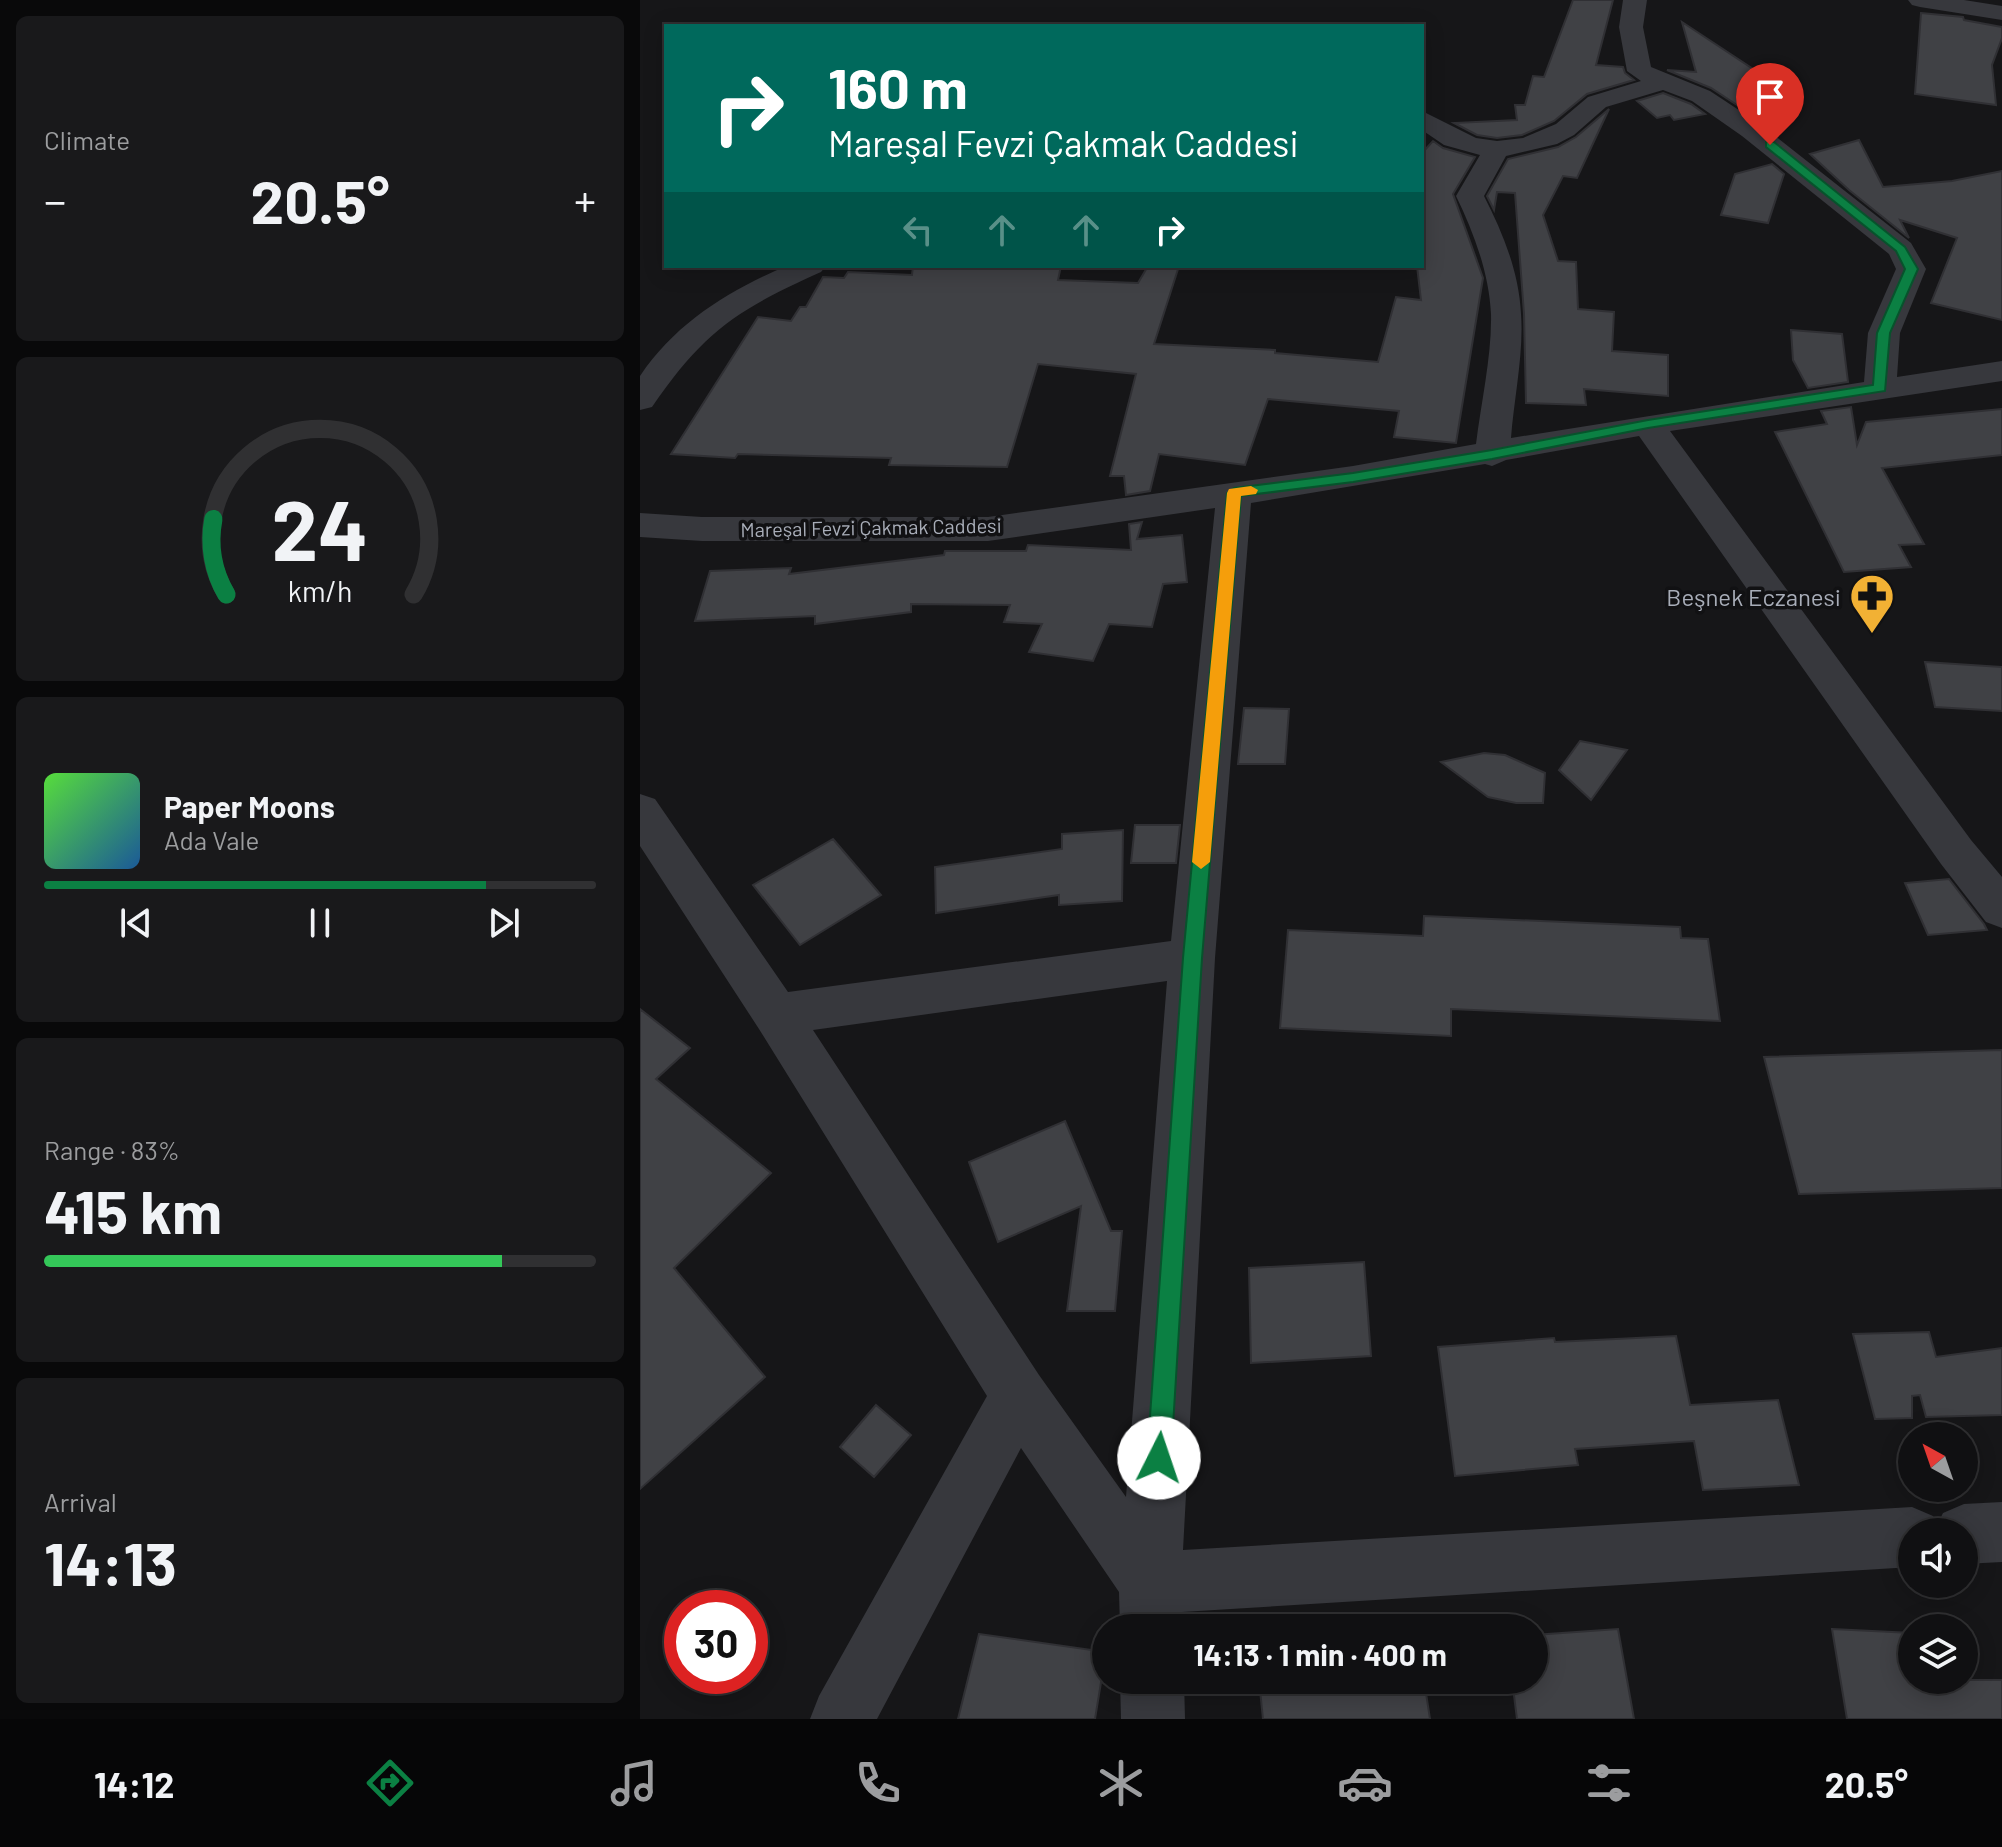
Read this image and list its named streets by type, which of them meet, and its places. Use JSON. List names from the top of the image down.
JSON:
{
  "streets": {
    "street": ["Mareşal Fevzi Çakmak Caddesi"]
  },
  "places": {
    "pharmacy": ["Beşnek Eczanesi"]
  },
  "north": "top left",
  "page": {
    "tile": [
      "Climate",
      ["Range · 83%", "415 km"],
      ["Arrival", "14:13"]
    ],
    "turn": ["160 m", "Mareşal Fevzi Çakmak Caddesi"],
    "heat": ["−", "20.5°", "+"],
    "song": ["Paper Moons", "Ada Vale"],
    "limit": "30",
    "trip": "14:13 · 1 min · 400 m",
    "tabs": ["14:12", "20.5°"],
    "gauge": ["24", "km/h"]
  }
}
